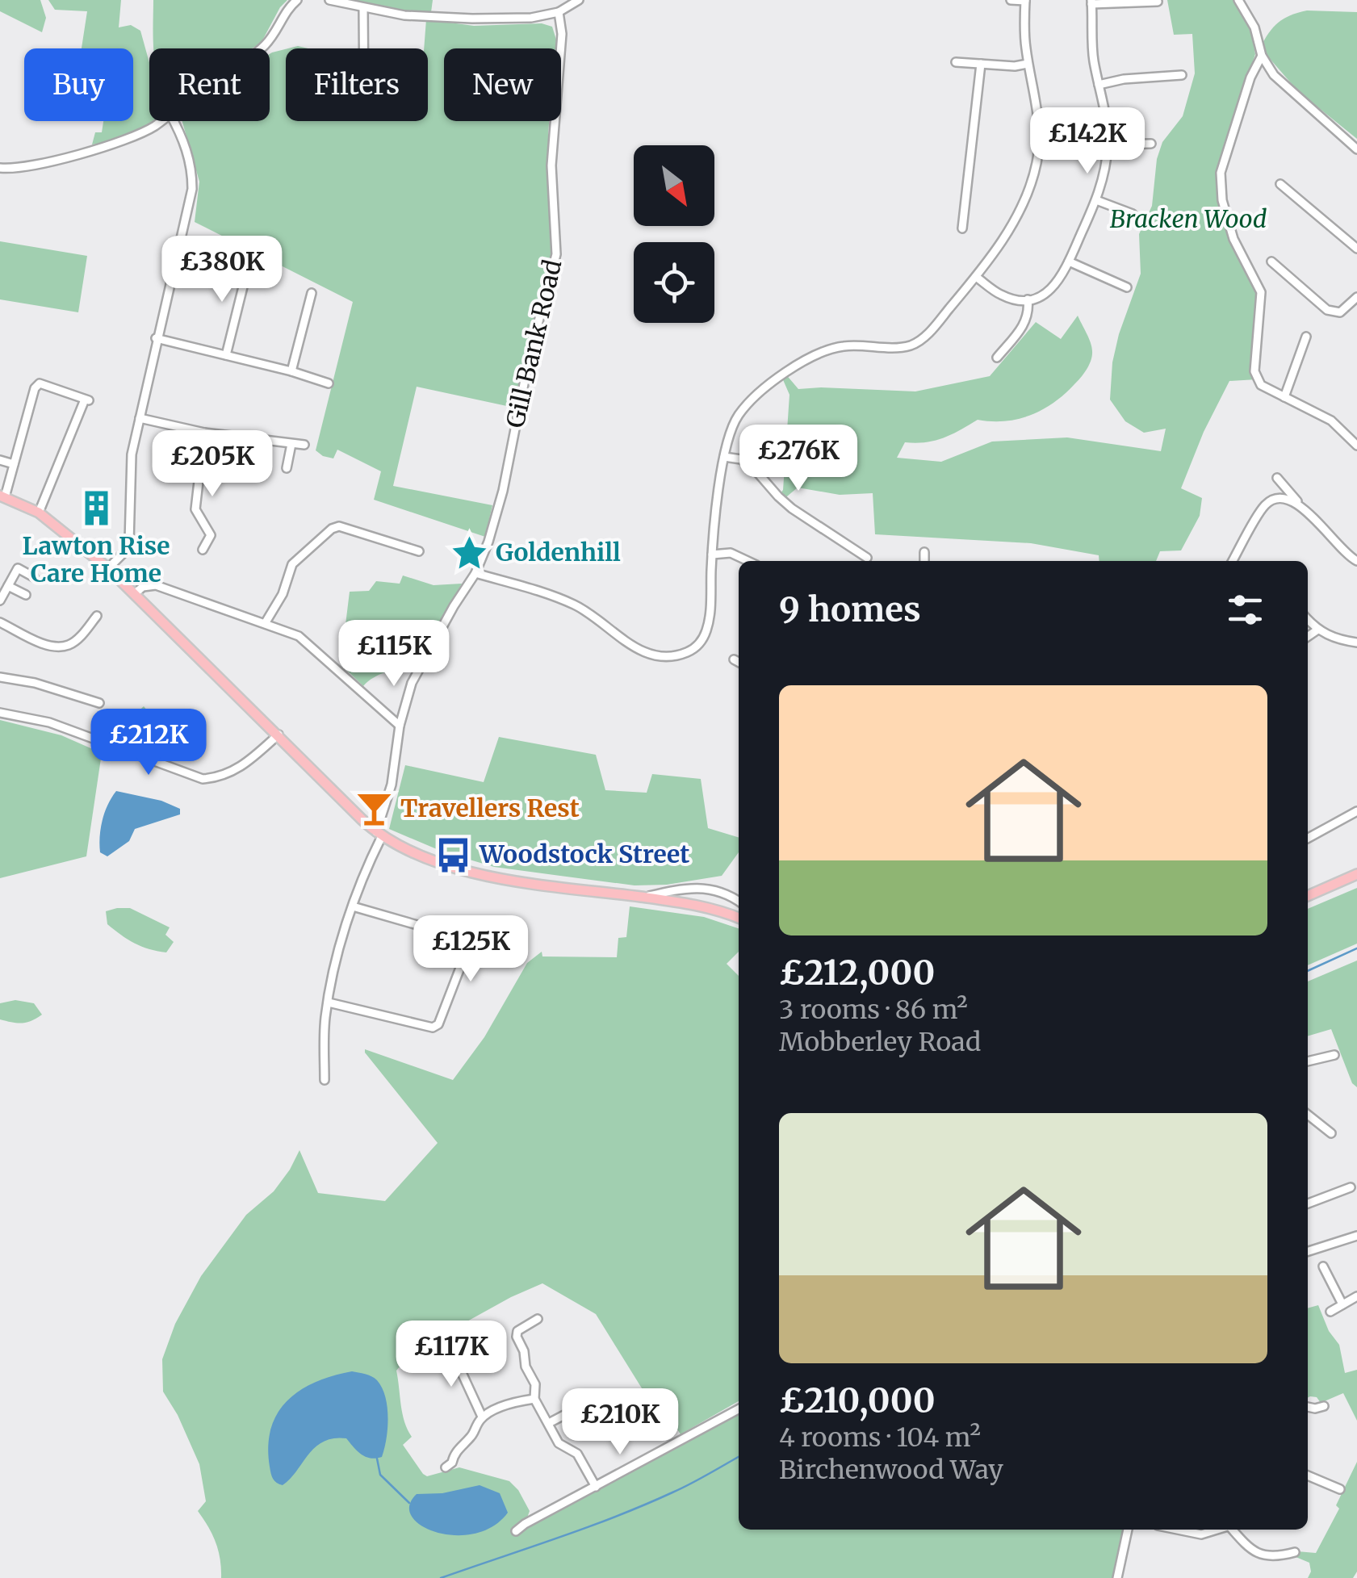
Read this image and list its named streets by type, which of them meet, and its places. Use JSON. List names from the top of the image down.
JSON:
{
  "streets": {
    "street": ["Gill Bank Road"]
  },
  "parks": ["Bracken Wood"],
  "places": {
    "building": ["Lawton Rise Care Home"],
    "place": ["Goldenhill"],
    "bar": ["Travellers Rest"],
    "bus stop": ["Woodstock Street"]
  },
  "north": "bottom right",
  "page": {
    "chip": [
      "Buy",
      "Rent",
      "Filters",
      "New"
    ],
    "price": [
      "£142K",
      "£380K",
      "£276K",
      "£205K",
      "£115K",
      "£212K",
      "£125K",
      "£117K",
      "£210K"
    ],
    "heading": "9 homes",
    "list": [
      {
        "name": "£212,000",
        "note": "3 rooms · 86 m² · Mobberley Road"
      },
      {
        "name": "£210,000",
        "note": "4 rooms · 104 m² · Birchenwood Way"
      }
    ]
  }
}
